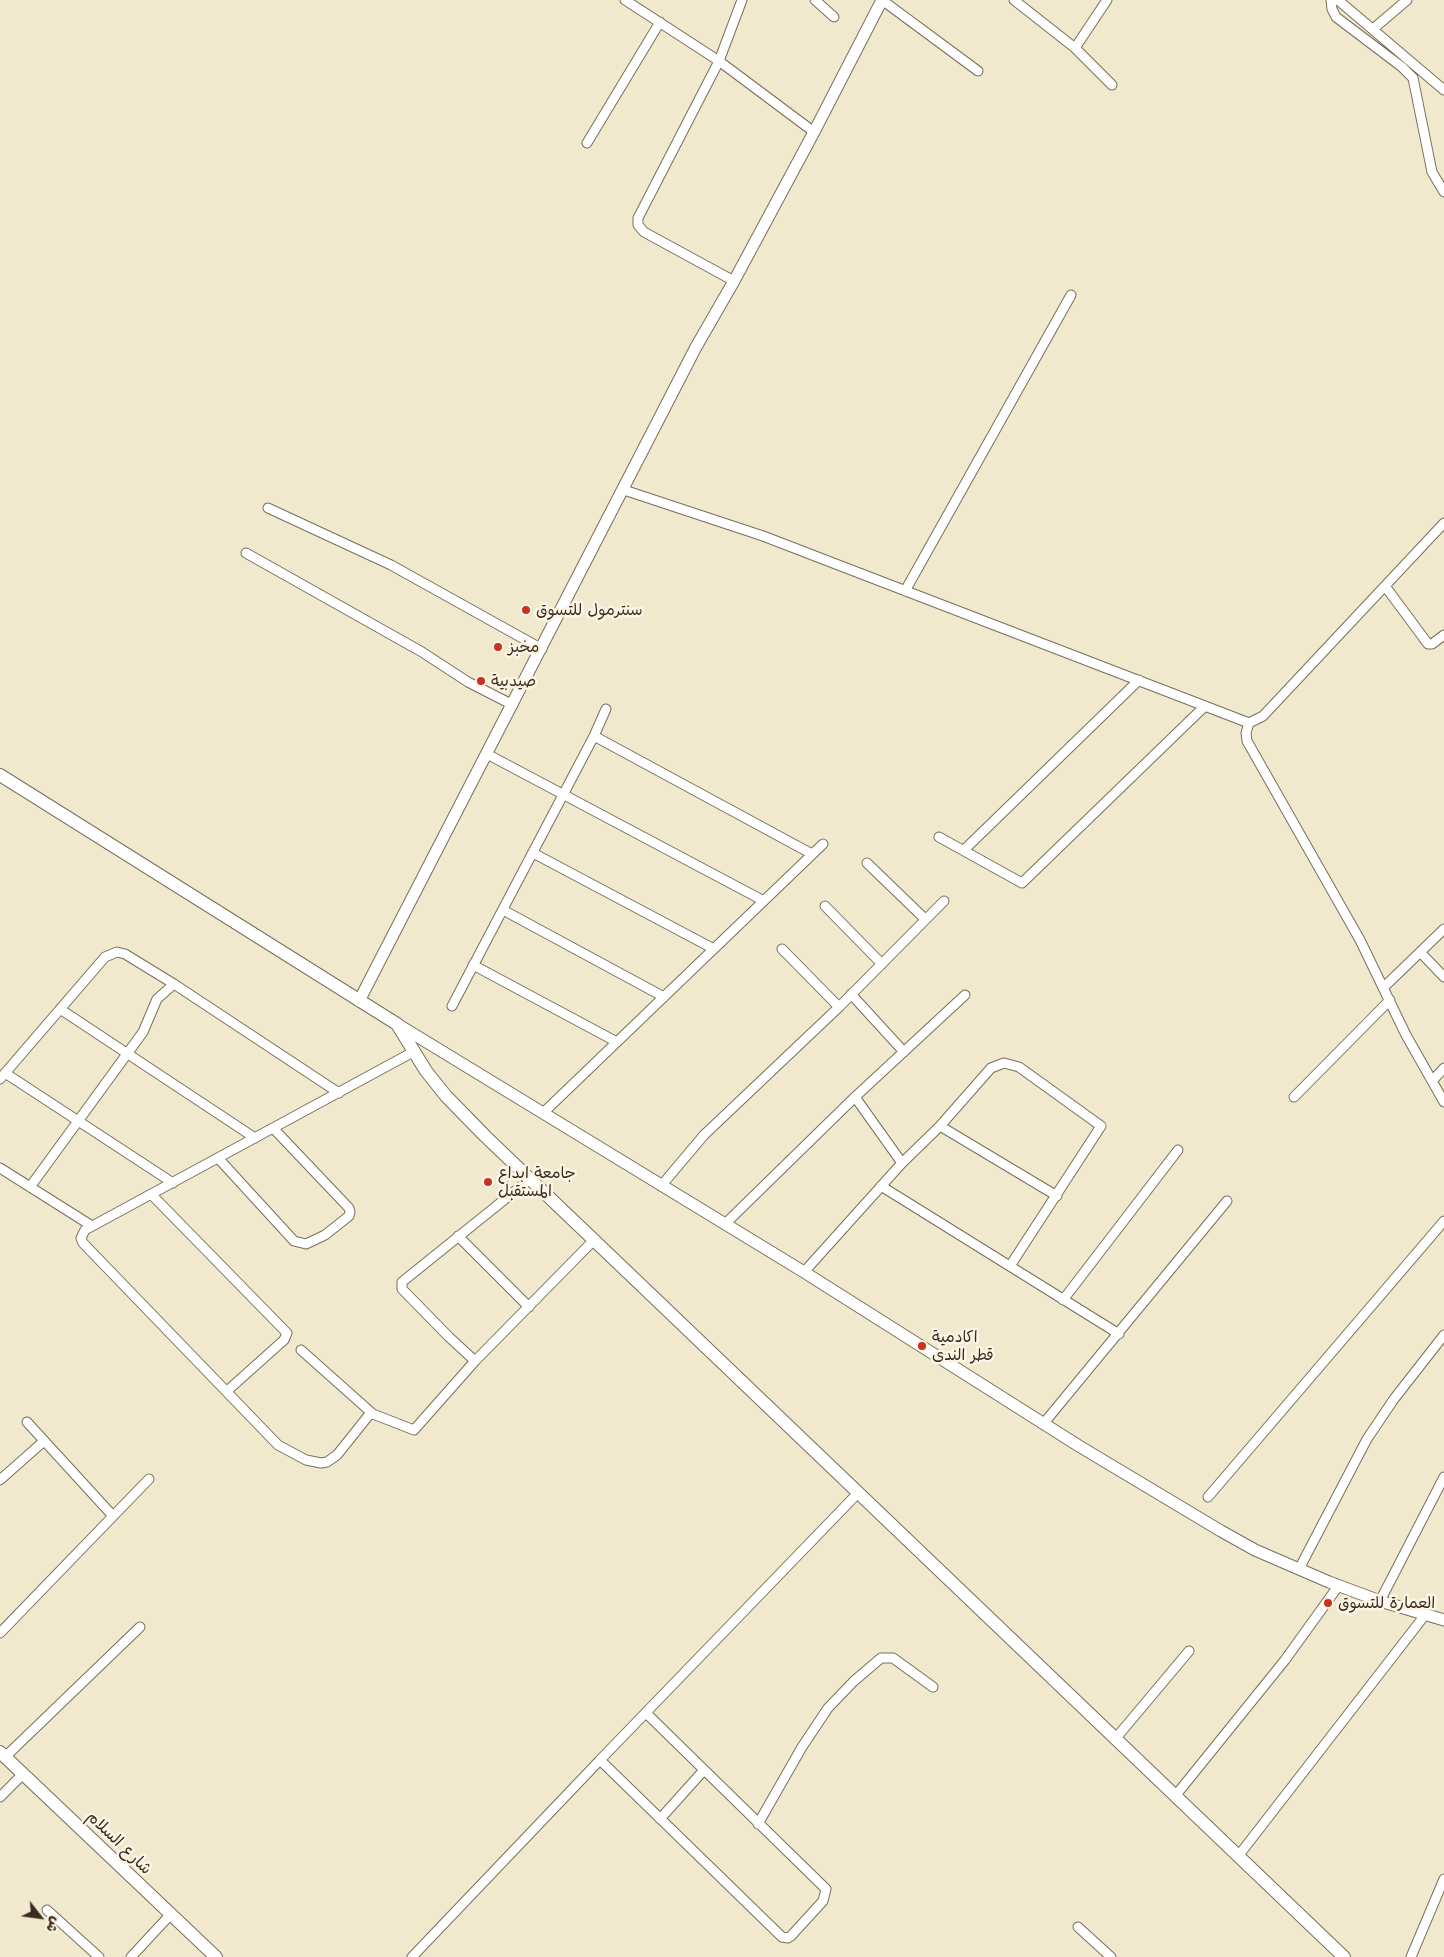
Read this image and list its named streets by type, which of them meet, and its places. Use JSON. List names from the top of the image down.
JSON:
{
  "streets": {
    "main road": ["شارع السلام"]
  },
  "places": [
    "سنترمول للتسوق",
    "مخبز",
    "صيدبية",
    "جامعة ابداع المستقبل",
    "اكادمية قطر الندى",
    "العمارة للتسوق"
  ],
  "north": "bottom right"
}
